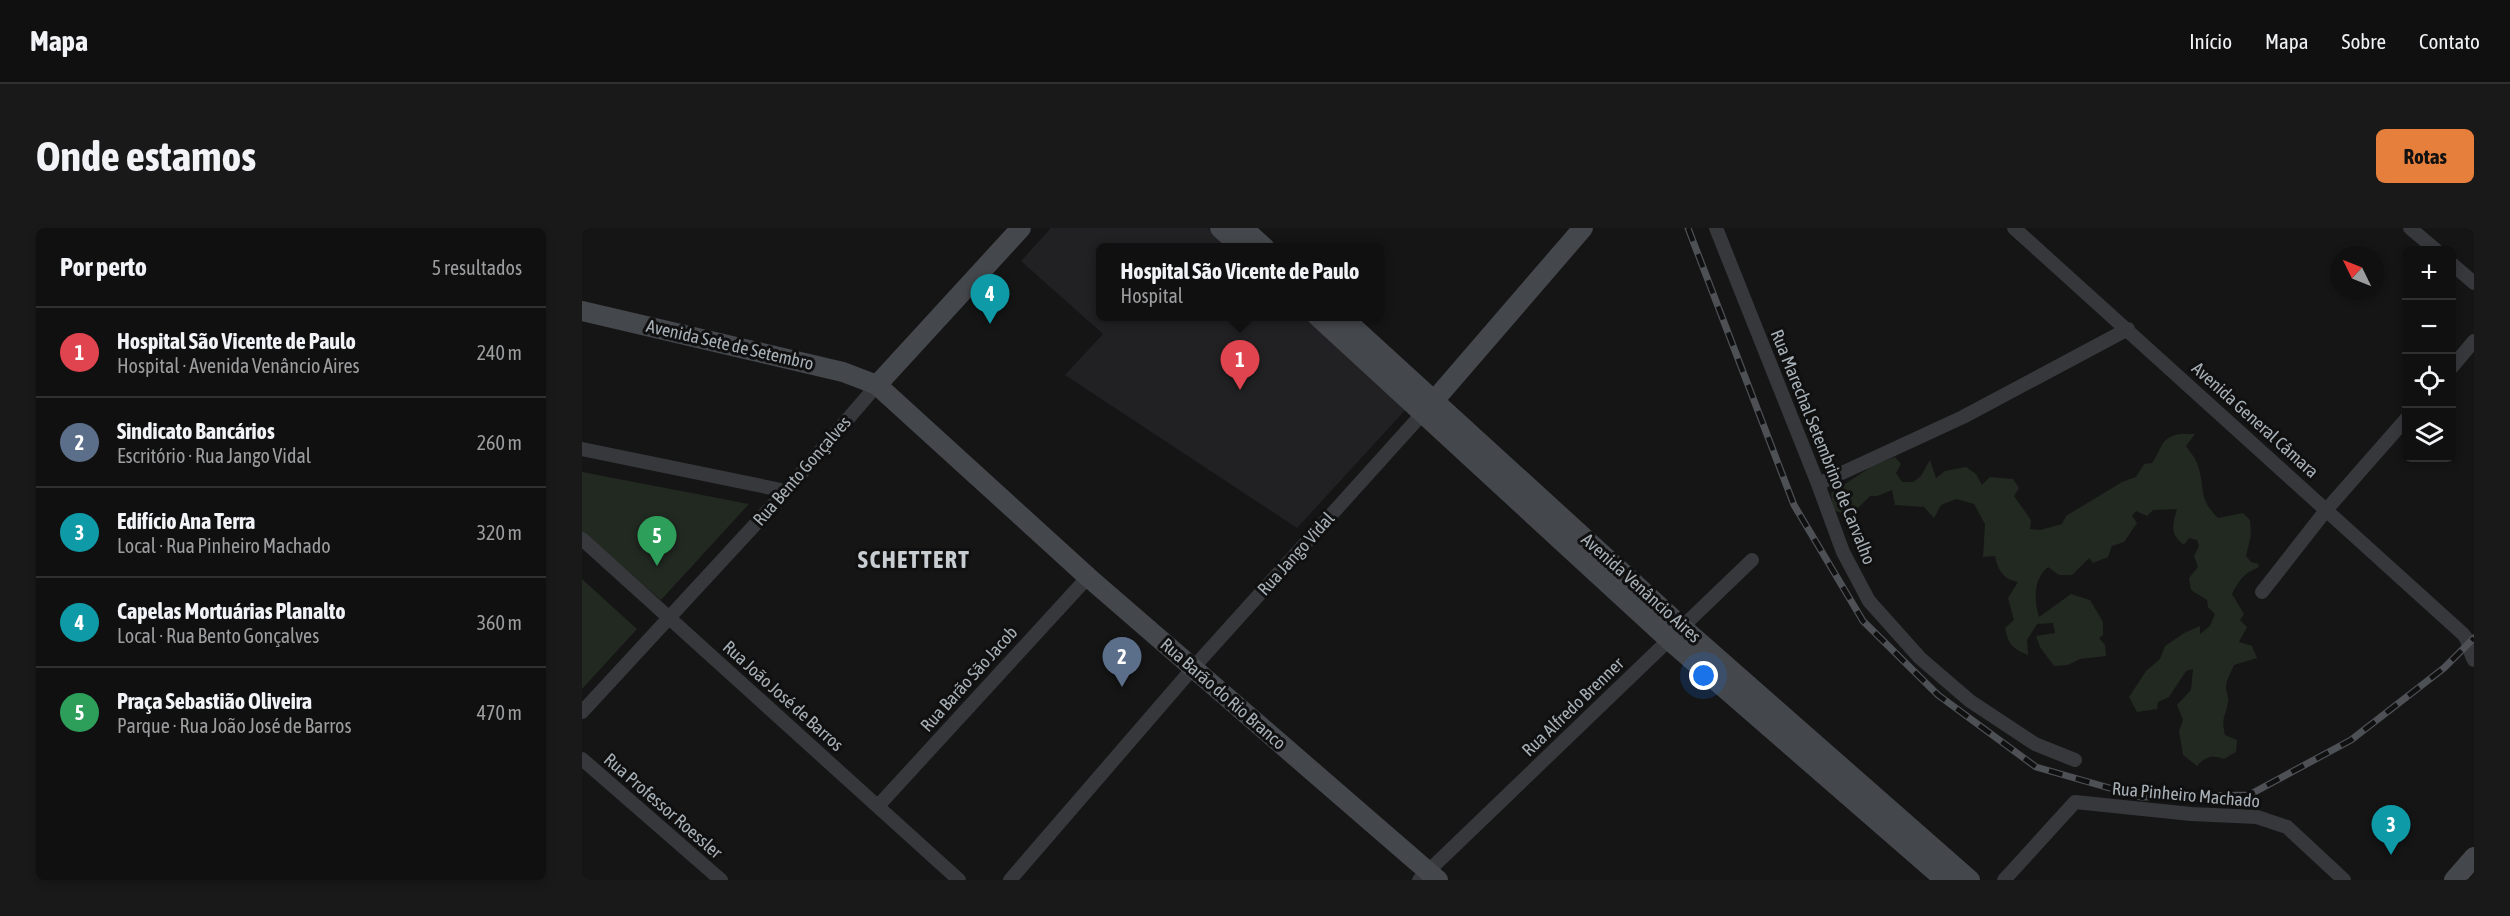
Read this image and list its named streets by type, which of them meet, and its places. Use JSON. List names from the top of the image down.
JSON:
{
  "streets": {
    "street": [
      "Avenida Sete de Setembro",
      "Avenida General Câmara",
      "Rua Marechal Setembrino de Carvalho",
      "Rua Bento Gonçalves",
      "Rua Jango Vidal",
      "Avenida Venâncio Aires",
      "Rua Barão São Jacob",
      "Rua Barão do Rio Branco",
      "Rua João José de Barros",
      "Rua Alfredo Brenner",
      "Rua Pinheiro Machado",
      "Rua Professor Roessler"
    ]
  },
  "crossings": [
    ["Avenida Sete de Setembro", "Rua Bento Gonçalves"],
    ["Avenida Sete de Setembro", "Rua Barão do Rio Branco"],
    ["Rua Bento Gonçalves", "Rua Barão do Rio Branco"],
    ["Rua Bento Gonçalves", "Rua João José de Barros"],
    ["Rua Jango Vidal", "Avenida Venâncio Aires"],
    ["Rua Jango Vidal", "Rua Barão do Rio Branco"],
    ["Avenida Venâncio Aires", "Rua Alfredo Brenner"],
    ["Rua Barão São Jacob", "Rua Barão do Rio Branco"],
    ["Rua Barão São Jacob", "Rua João José de Barros"],
    ["Rua Barão do Rio Branco", "Rua Alfredo Brenner"]
  ],
  "districts": ["SCHETTERT"],
  "north": "top left",
  "page": {
    "header": "Mapa",
    "nav": [
      "Início",
      "Mapa",
      "Sobre",
      "Contato"
    ],
    "buttons": "Rotas",
    "title": "Onde estamos",
    "heading": ["Por perto", "5 resultados"],
    "popup": ["Hospital São Vicente de Paulo", "Hospital"],
    "map_buttons": ["+", "−"],
    "pins": [
      "4",
      "1",
      "5",
      "2",
      "3"
    ],
    "list": [
      {
        "mark": "1",
        "name": "Hospital São Vicente de Paulo",
        "note": "Hospital · Avenida Venâncio Aires",
        "value": "240 m"
      },
      {
        "mark": "2",
        "name": "Sindicato Bancários",
        "note": "Escritório · Rua Jango Vidal",
        "value": "260 m"
      },
      {
        "mark": "3",
        "name": "Edifício Ana Terra",
        "note": "Local · Rua Pinheiro Machado",
        "value": "320 m"
      },
      {
        "mark": "4",
        "name": "Capelas Mortuárias Planalto",
        "note": "Local · Rua Bento Gonçalves",
        "value": "360 m"
      },
      {
        "mark": "5",
        "name": "Praça Sebastião Oliveira",
        "note": "Parque · Rua João José de Barros",
        "value": "470 m"
      }
    ]
  }
}
